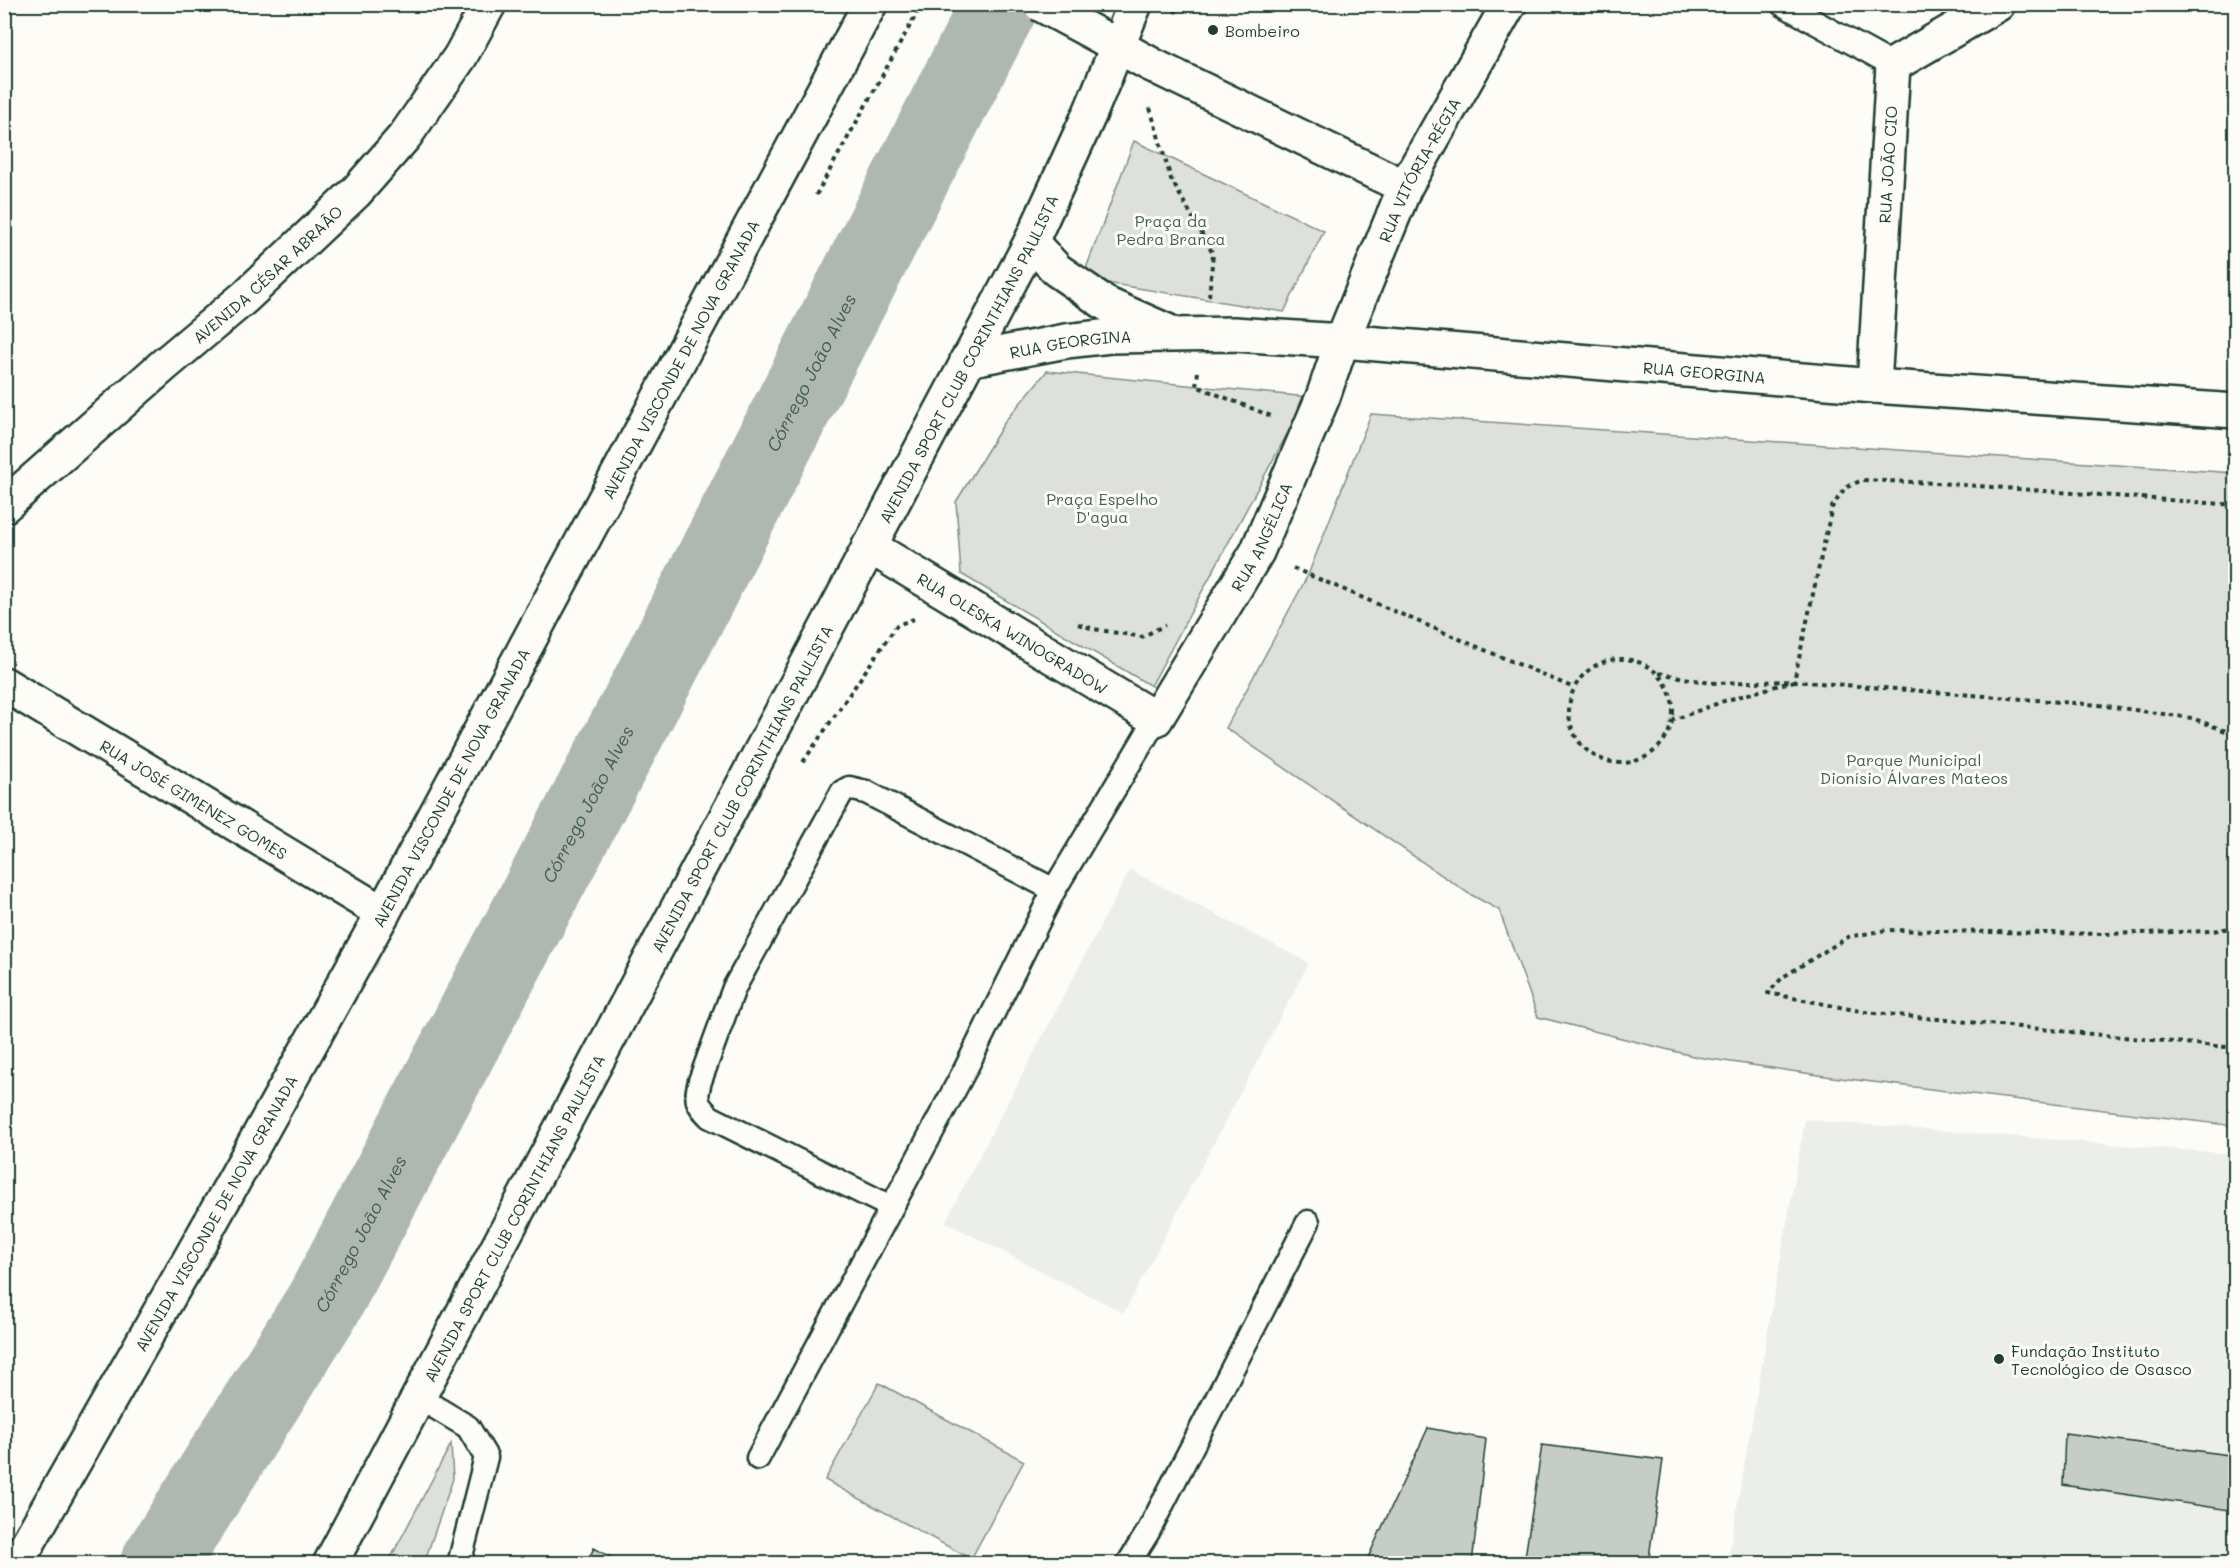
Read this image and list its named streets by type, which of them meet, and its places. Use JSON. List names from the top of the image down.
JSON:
{
  "streets": {
    "street": [
      "RUA JOÃO CIO",
      "RUA VITÓRIA-RÉGIA",
      "AVENIDA CÉSAR ABRAÃO",
      "RUA GEORGINA",
      "AVENIDA SPORT CLUB CORINTHIANS PAULISTA",
      "AVENIDA VISCONDE DE NOVA GRANADA",
      "RUA ANGÉLICA",
      "RUA OLESKA WINOGRADOW",
      "RUA JOSÉ GIMENEZ GOMES"
    ]
  },
  "crossings": [
    ["RUA JOÃO CIO", "RUA GEORGINA"],
    ["RUA VITÓRIA-RÉGIA", "RUA GEORGINA"],
    ["RUA VITÓRIA-RÉGIA", "RUA ANGÉLICA"],
    ["RUA GEORGINA", "AVENIDA SPORT CLUB CORINTHIANS PAULISTA"],
    ["RUA GEORGINA", "RUA ANGÉLICA"],
    ["AVENIDA SPORT CLUB CORINTHIANS PAULISTA", "RUA OLESKA WINOGRADOW"],
    ["AVENIDA VISCONDE DE NOVA GRANADA", "RUA JOSÉ GIMENEZ GOMES"],
    ["RUA ANGÉLICA", "RUA OLESKA WINOGRADOW"]
  ],
  "water": ["Córrego João Alves"],
  "parks": ["Praça da Pedra Branca", "Praça Espelho D'agua", "Parque Municipal Dionísio Álvares Mateos"],
  "places": ["Bombeiro", "Fundação Instituto Tecnológico de Osasco"]
}
